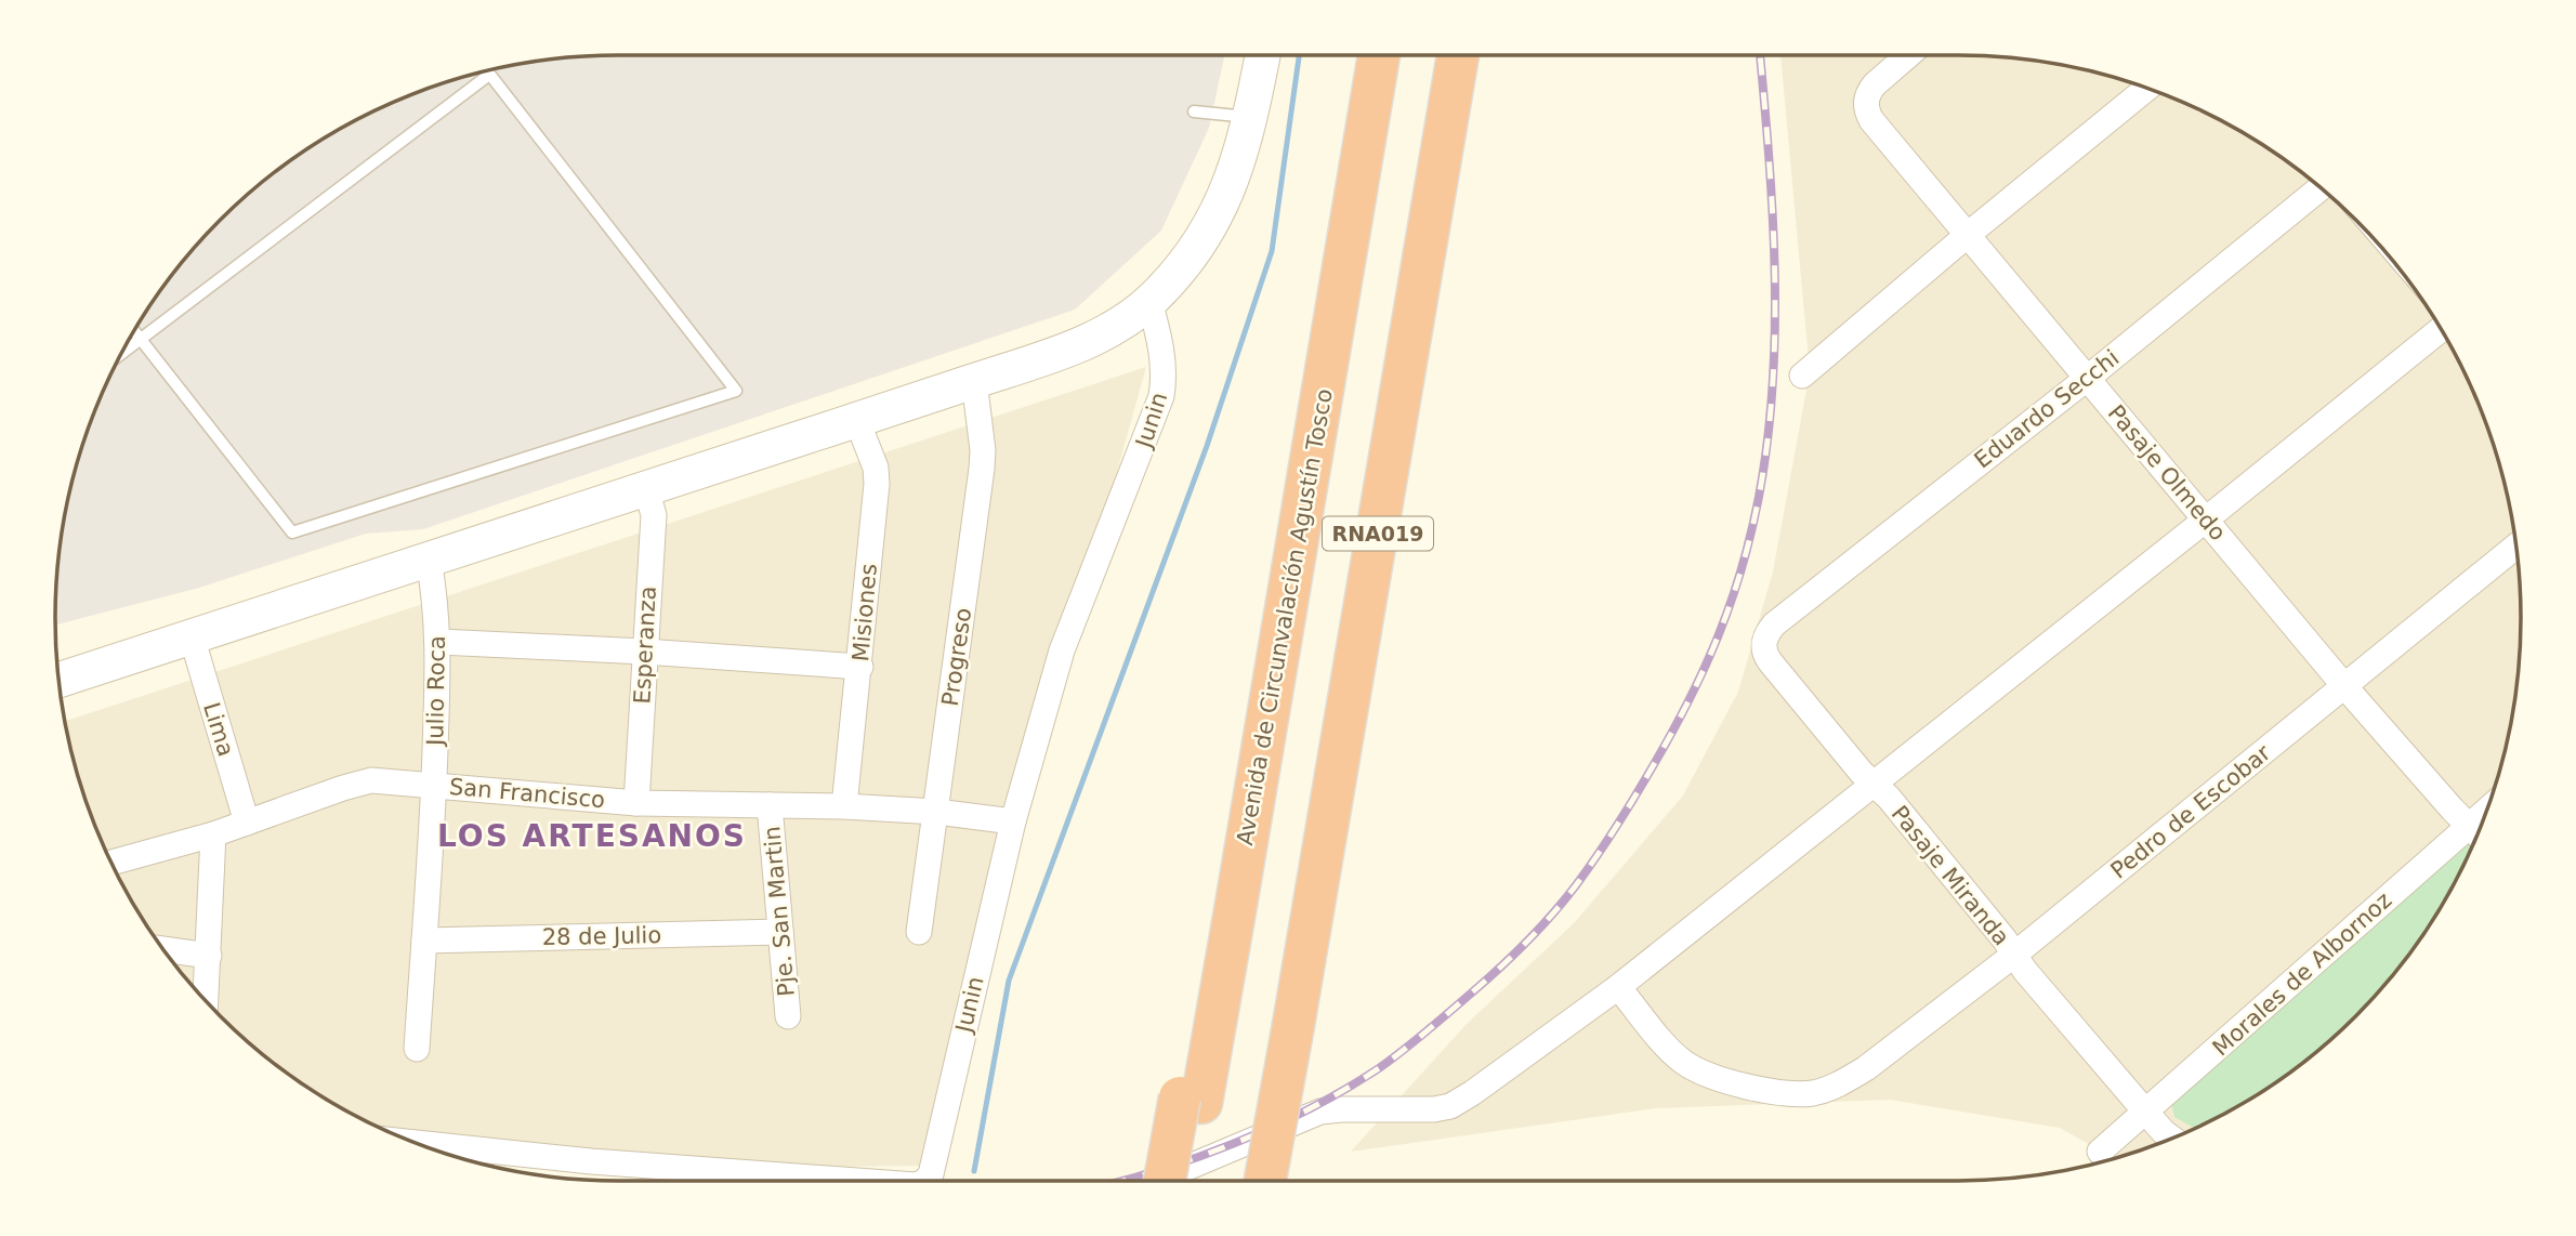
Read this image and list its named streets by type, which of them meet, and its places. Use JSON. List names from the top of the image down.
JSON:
{
  "streets": {
    "highway": ["RNA019", "Avenida de Circunvalación Agustín Tosco"],
    "street": [
      "Eduardo Secchi",
      "Junin",
      "Pasaje Olmedo",
      "Misiones",
      "Esperanza",
      "Progreso",
      "Julio Roca",
      "Lima",
      "San Francisco",
      "Pedro de Escobar",
      "Pasaje Miranda",
      "Pje. San Martin",
      "28 de Julio",
      "Morales de Albornoz"
    ]
  },
  "crossings": [
    ["Eduardo Secchi", "Pasaje Olmedo"],
    ["Eduardo Secchi", "Pasaje Miranda"],
    ["Junin", "San Francisco"],
    ["Pasaje Olmedo", "Pedro de Escobar"],
    ["Pasaje Olmedo", "Morales de Albornoz"],
    ["Misiones", "San Francisco"],
    ["Esperanza", "San Francisco"],
    ["Progreso", "San Francisco"],
    ["Julio Roca", "San Francisco"],
    ["Julio Roca", "28 de Julio"],
    ["Lima", "San Francisco"],
    ["San Francisco", "Pje. San Martin"],
    ["Pedro de Escobar", "Pasaje Miranda"],
    ["Pasaje Miranda", "Morales de Albornoz"],
    ["Pje. San Martin", "28 de Julio"]
  ],
  "districts": ["LOS ARTESANOS"]
}
